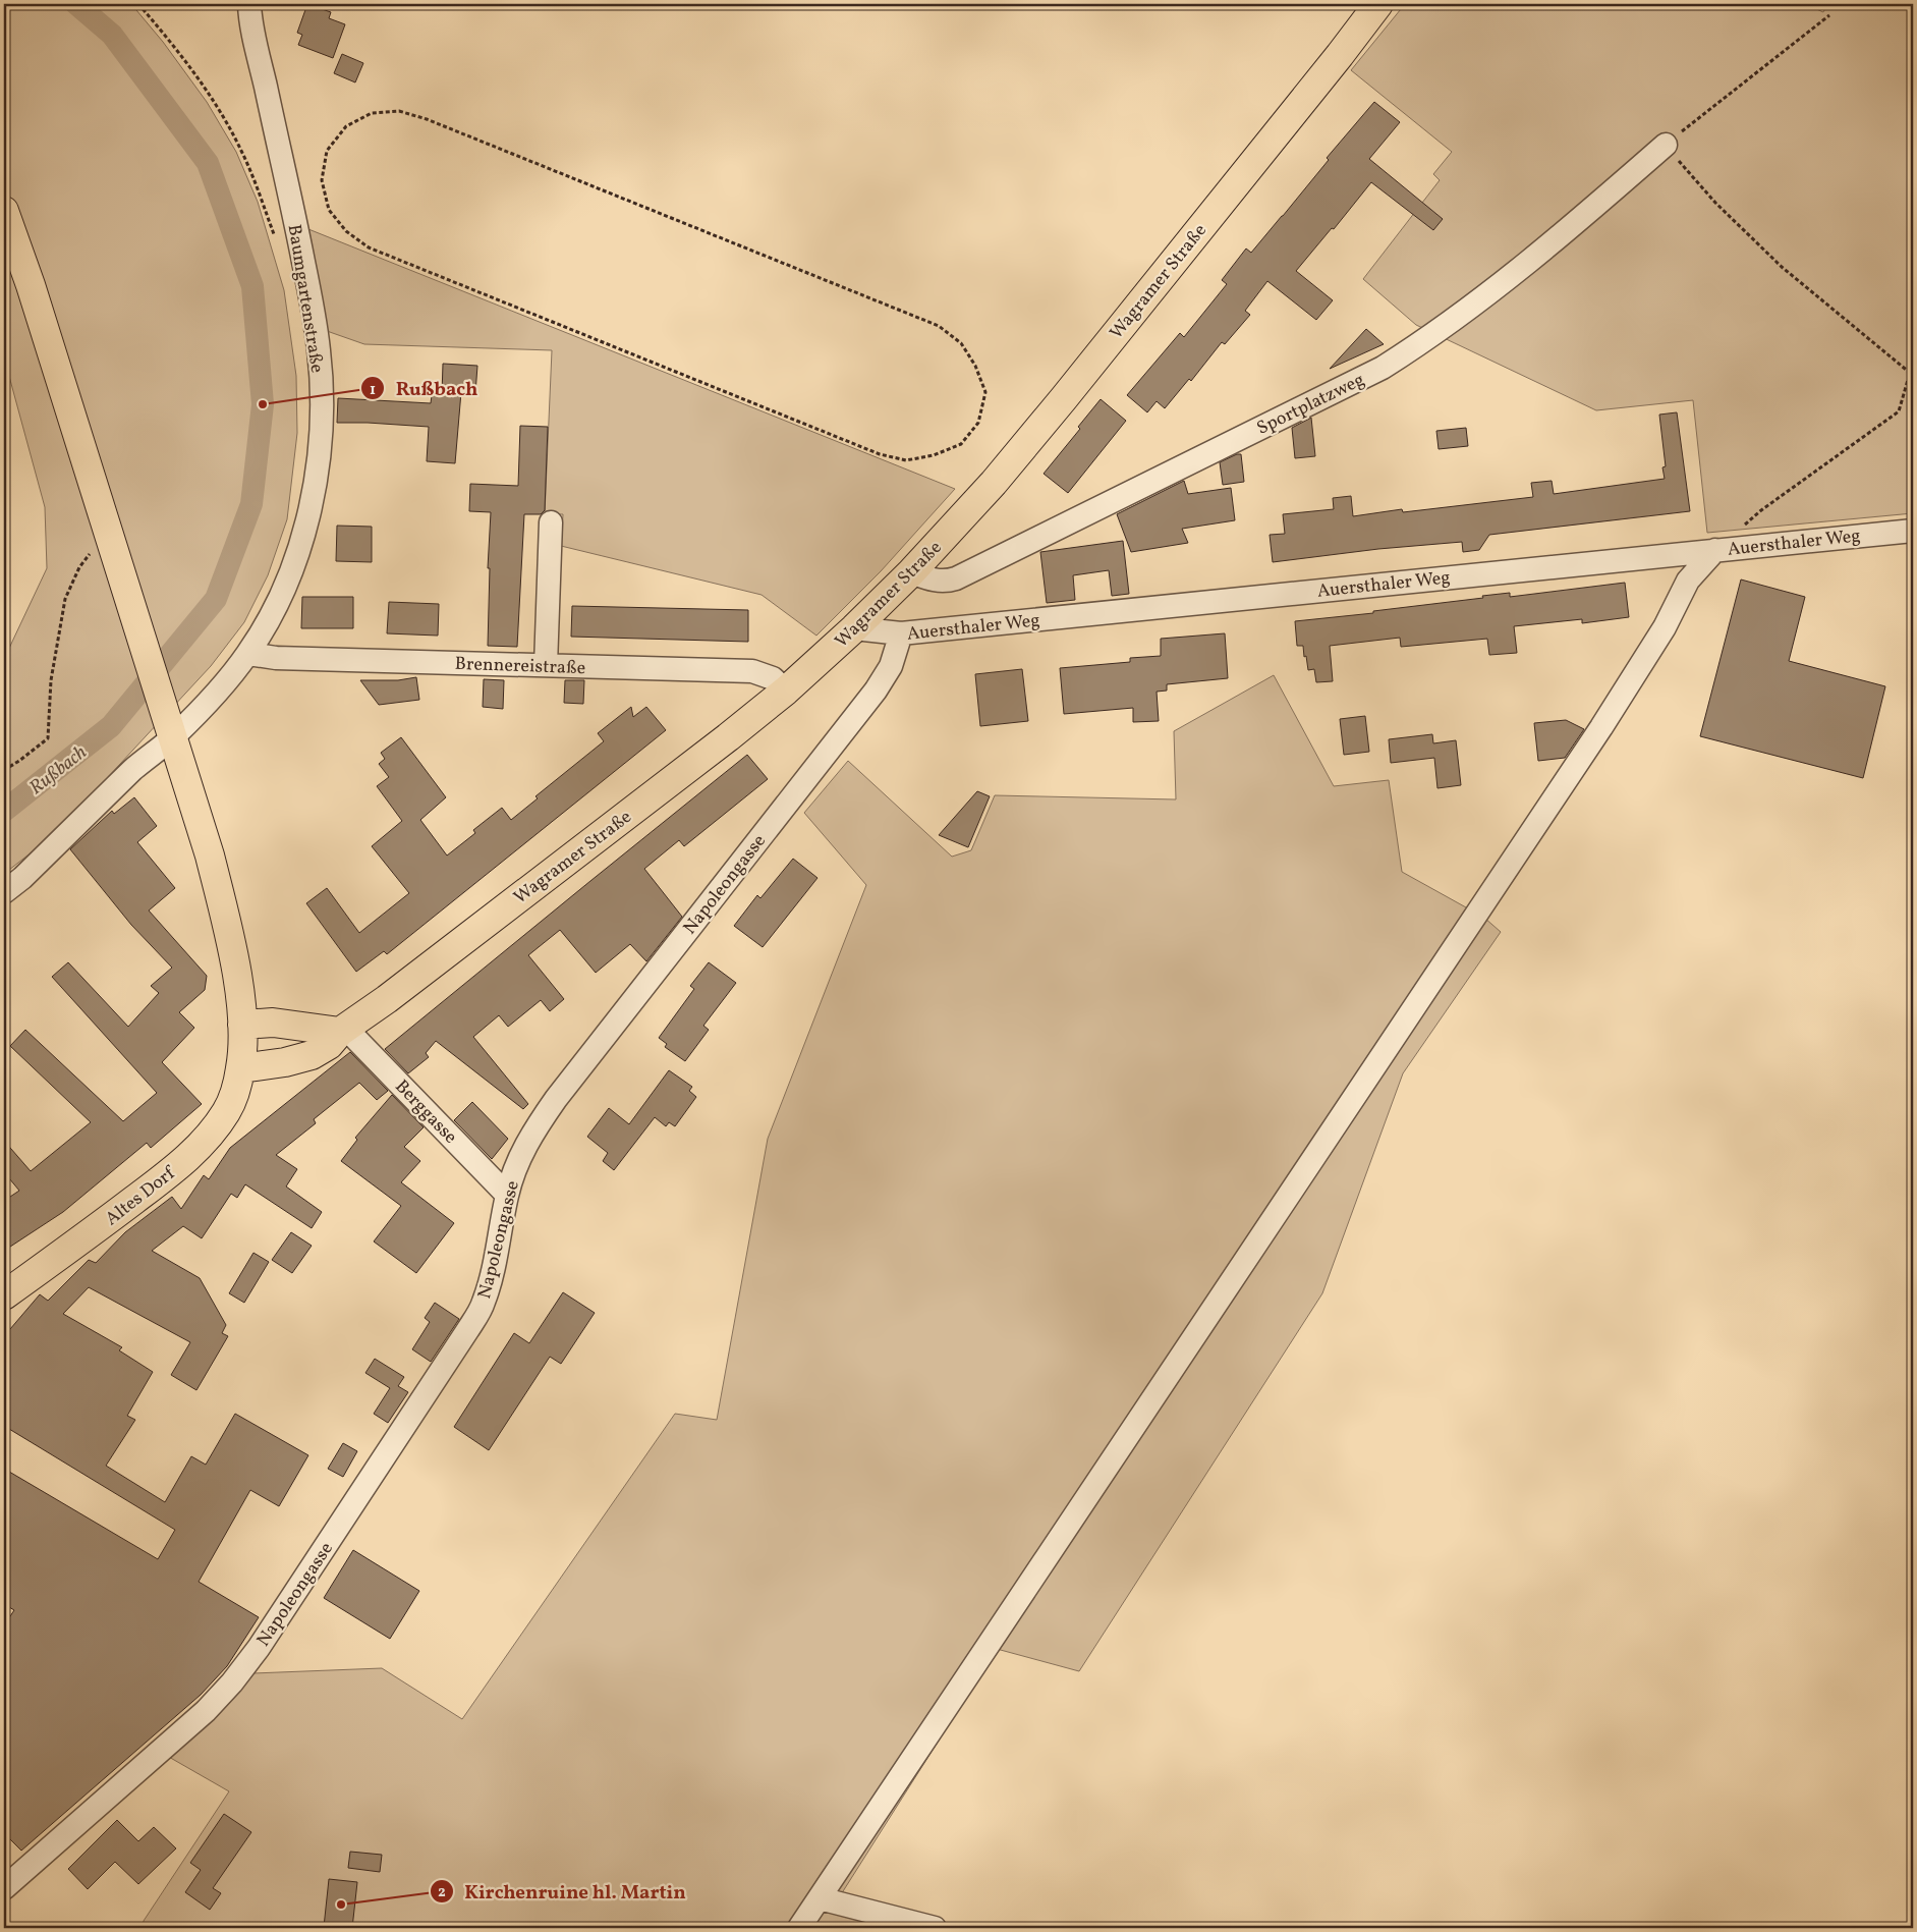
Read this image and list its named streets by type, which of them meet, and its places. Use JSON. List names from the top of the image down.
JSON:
{
  "streets": {
    "main road": ["Wagramer Straße", "Altes Dorf"],
    "street": [
      "Baumgartenstraße",
      "Sportplatzweg",
      "Auersthaler Weg",
      "Brennereistraße",
      "Napoleongasse",
      "Berggasse"
    ]
  },
  "crossings": [
    ["Wagramer Straße", "Sportplatzweg"],
    ["Wagramer Straße", "Auersthaler Weg"],
    ["Wagramer Straße", "Brennereistraße"],
    ["Wagramer Straße", "Berggasse"],
    ["Wagramer Straße", "Altes Dorf"],
    ["Baumgartenstraße", "Brennereistraße"],
    ["Baumgartenstraße", "Altes Dorf"],
    ["Auersthaler Weg", "Napoleongasse"],
    ["Napoleongasse", "Berggasse"]
  ],
  "water": ["Rußbach"],
  "places": ["Rußbach", "Kirchenruine hl. Martin"]
}
